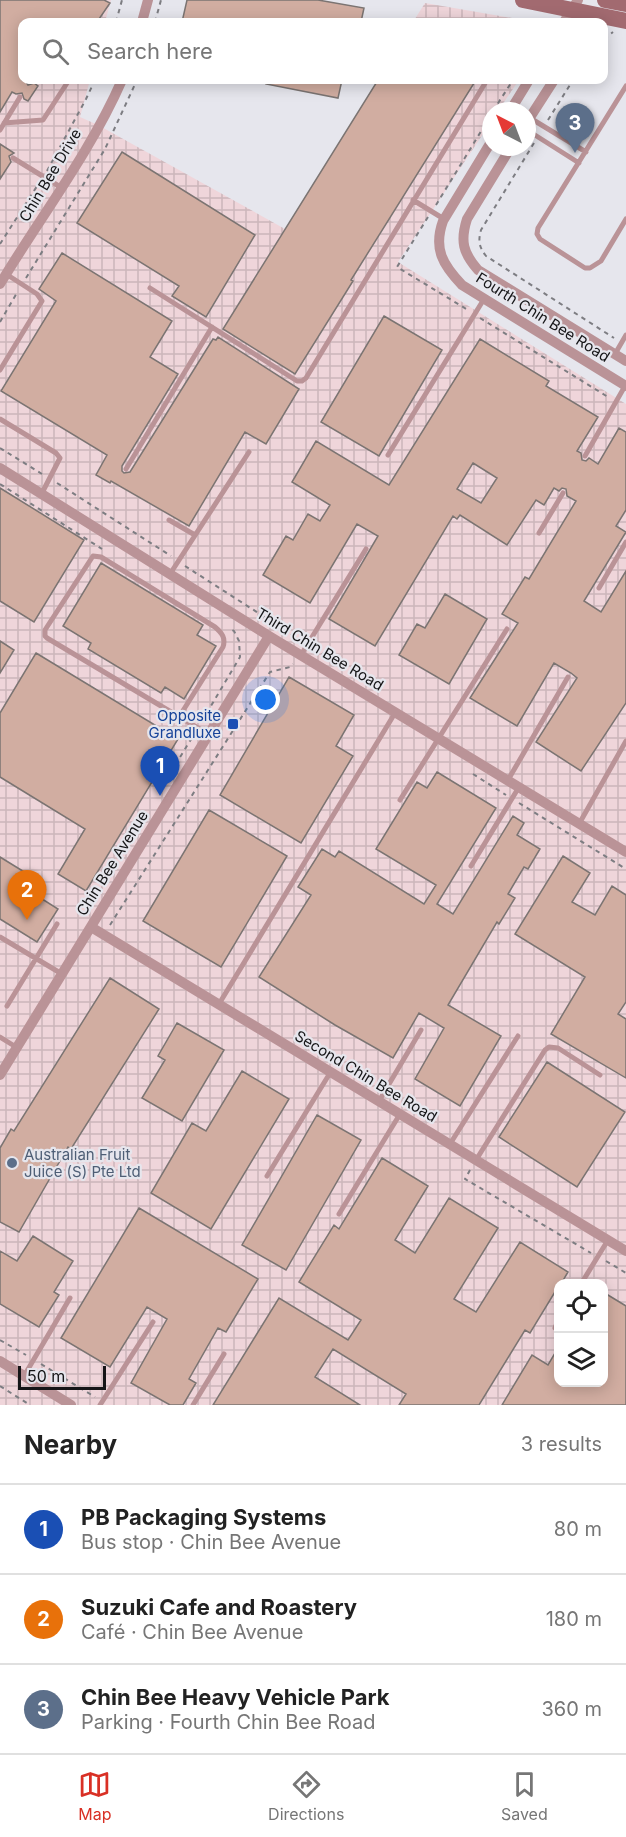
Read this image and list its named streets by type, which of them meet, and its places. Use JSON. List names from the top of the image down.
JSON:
{
  "streets": {
    "street": [
      "Chin Bee Drive",
      "Fourth Chin Bee Road",
      "Third Chin Bee Road",
      "Chin Bee Avenue",
      "Second Chin Bee Road"
    ]
  },
  "crossings": [
    ["Third Chin Bee Road", "Chin Bee Avenue"],
    ["Chin Bee Avenue", "Second Chin Bee Road"]
  ],
  "places": {
    "transit": ["Opposite Grandluxe"],
    "other": ["Australian Fruit Juice (S) Pte Ltd"]
  },
  "scale_bar": "50 m",
  "north": "top left",
  "page": {
    "search": "Search here",
    "pins": ["3", "1", "2"],
    "scale": "50 m",
    "heading": ["Nearby", "3 results"],
    "list": [
      {
        "mark": "1",
        "name": "PB Packaging Systems",
        "note": "Bus stop · Chin Bee Avenue",
        "value": "80 m"
      },
      {
        "mark": "2",
        "name": "Suzuki Cafe and Roastery",
        "note": "Café · Chin Bee Avenue",
        "value": "180 m"
      },
      {
        "mark": "3",
        "name": "Chin Bee Heavy Vehicle Park",
        "note": "Parking · Fourth Chin Bee Road",
        "value": "360 m"
      }
    ],
    "nav": ["Map", "Directions", "Saved"]
  }
}
